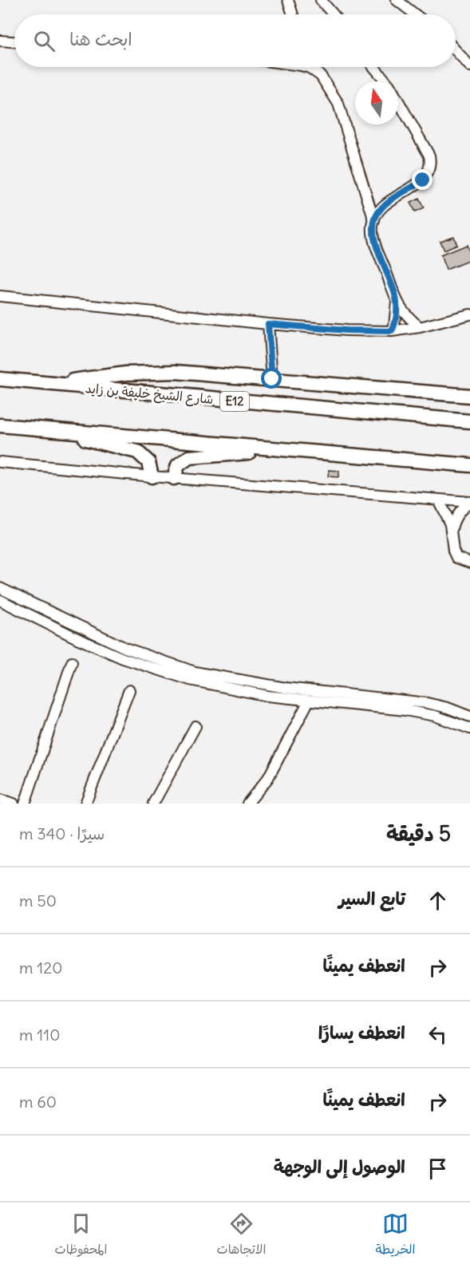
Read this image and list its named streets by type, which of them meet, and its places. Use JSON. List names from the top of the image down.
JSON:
{
  "streets": {
    "highway": ["شارع الشيخ خليفة بن زايد", "E12"]
  },
  "north": "top",
  "page": {
    "search": "ابحث هنا",
    "heading": ["5 دقيقة", "سيرًا · 340 m"],
    "list": [
      ["تابع السير", "50 m"],
      ["انعطف يمينًا", "120 m"],
      ["انعطف يسارًا", "110 m"],
      ["انعطف يمينًا", "60 m"],
      "الوصول إلى الوجهة"
    ],
    "nav": ["الخريطة", "الاتجاهات", "المحفوظات"]
  }
}
